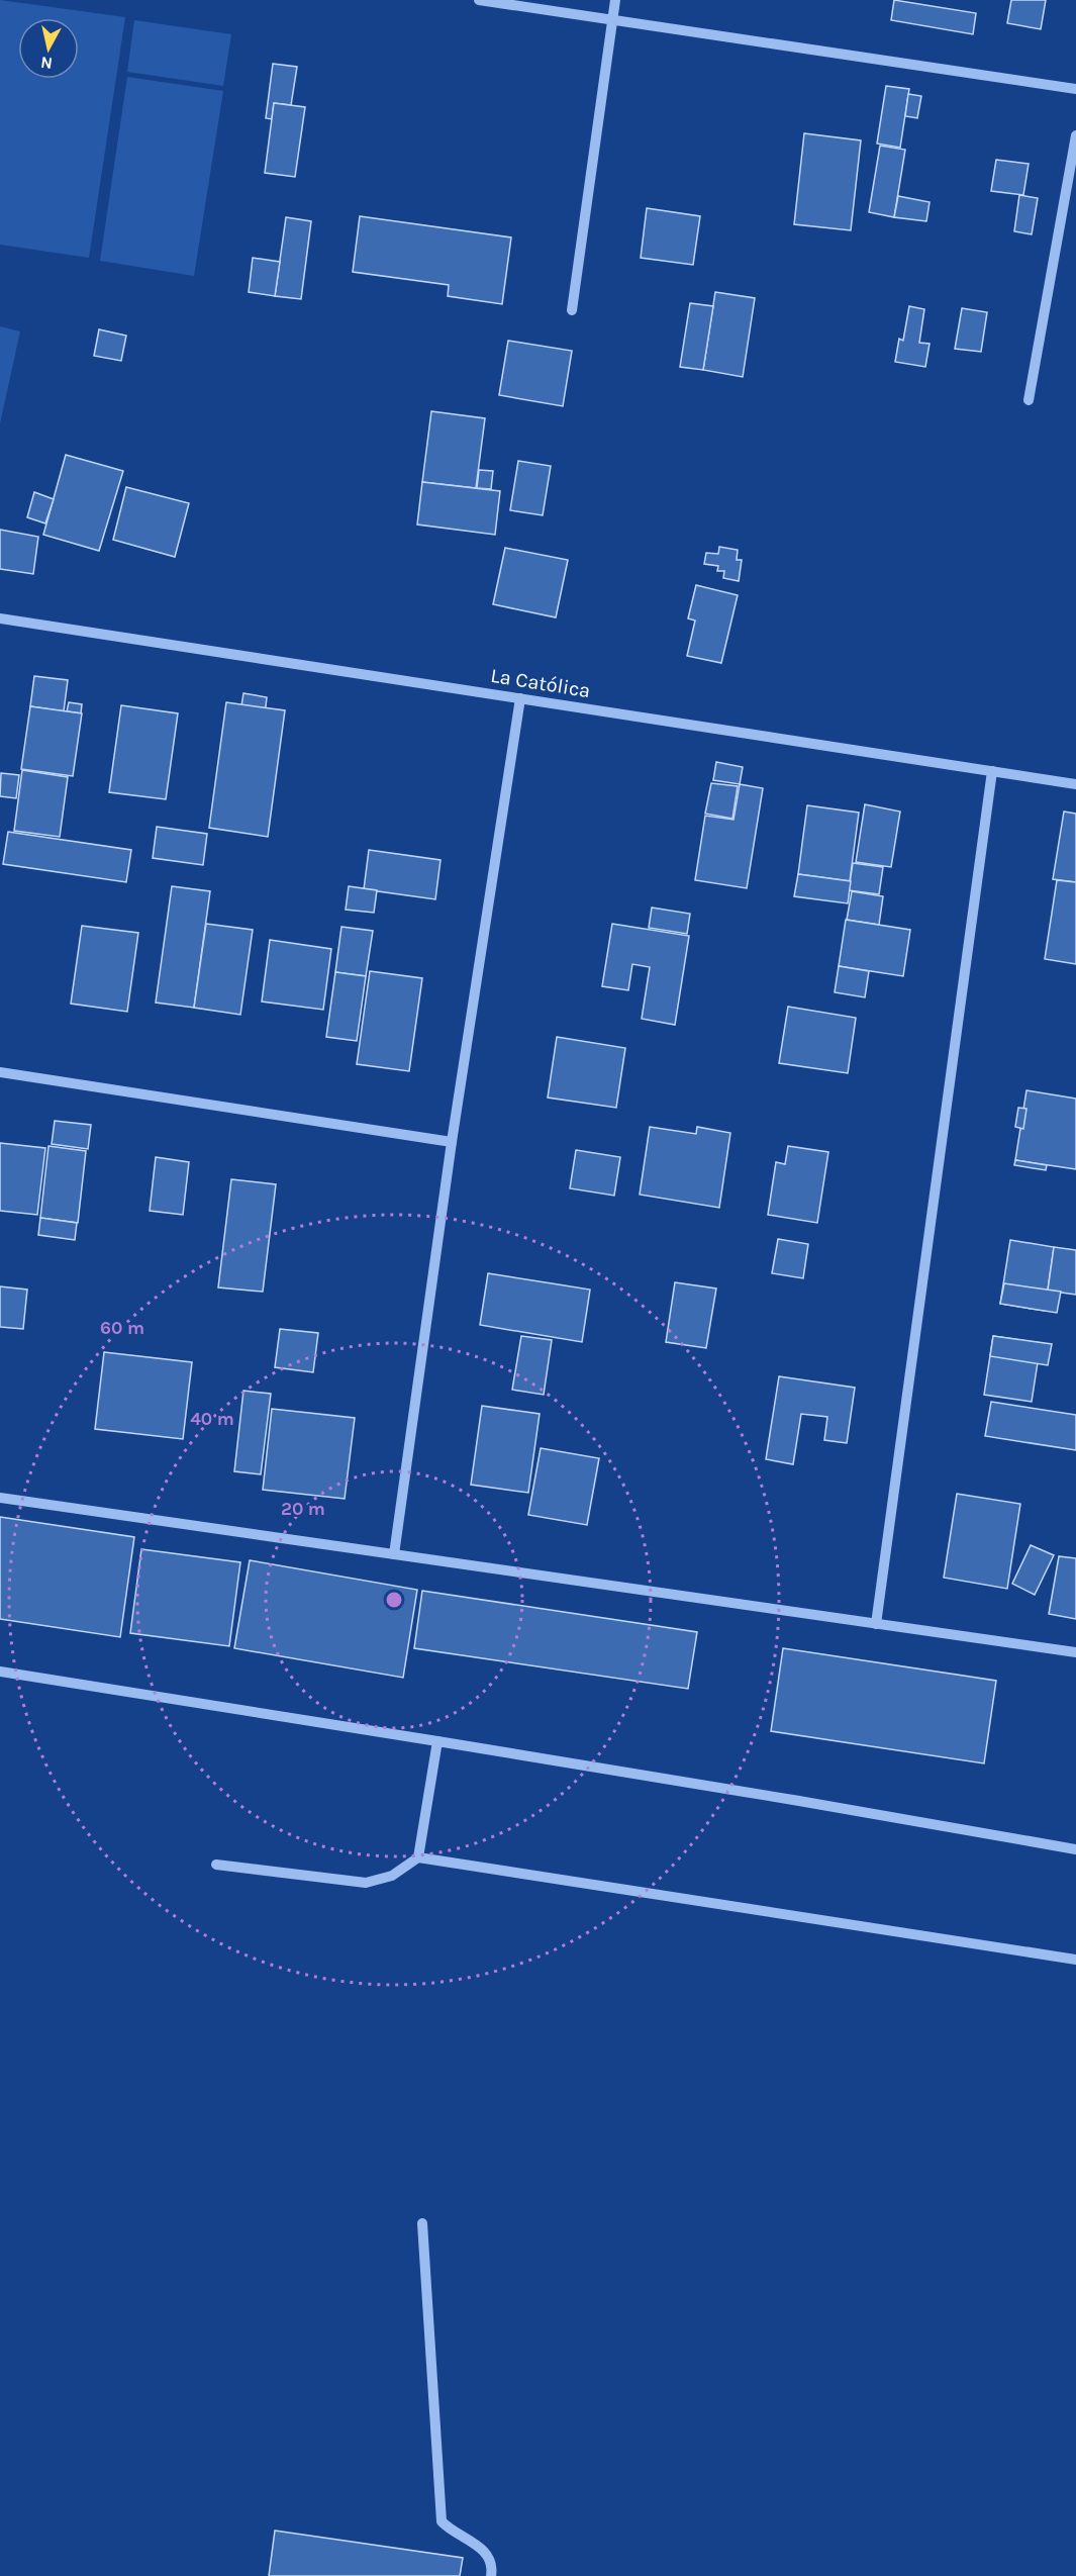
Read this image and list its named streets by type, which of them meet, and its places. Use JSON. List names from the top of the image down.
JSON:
{
  "streets": {
    "street": ["La Católica"]
  },
  "north": "bottom",
  "rings": ["60 m", "40 m", "20 m"]
}
